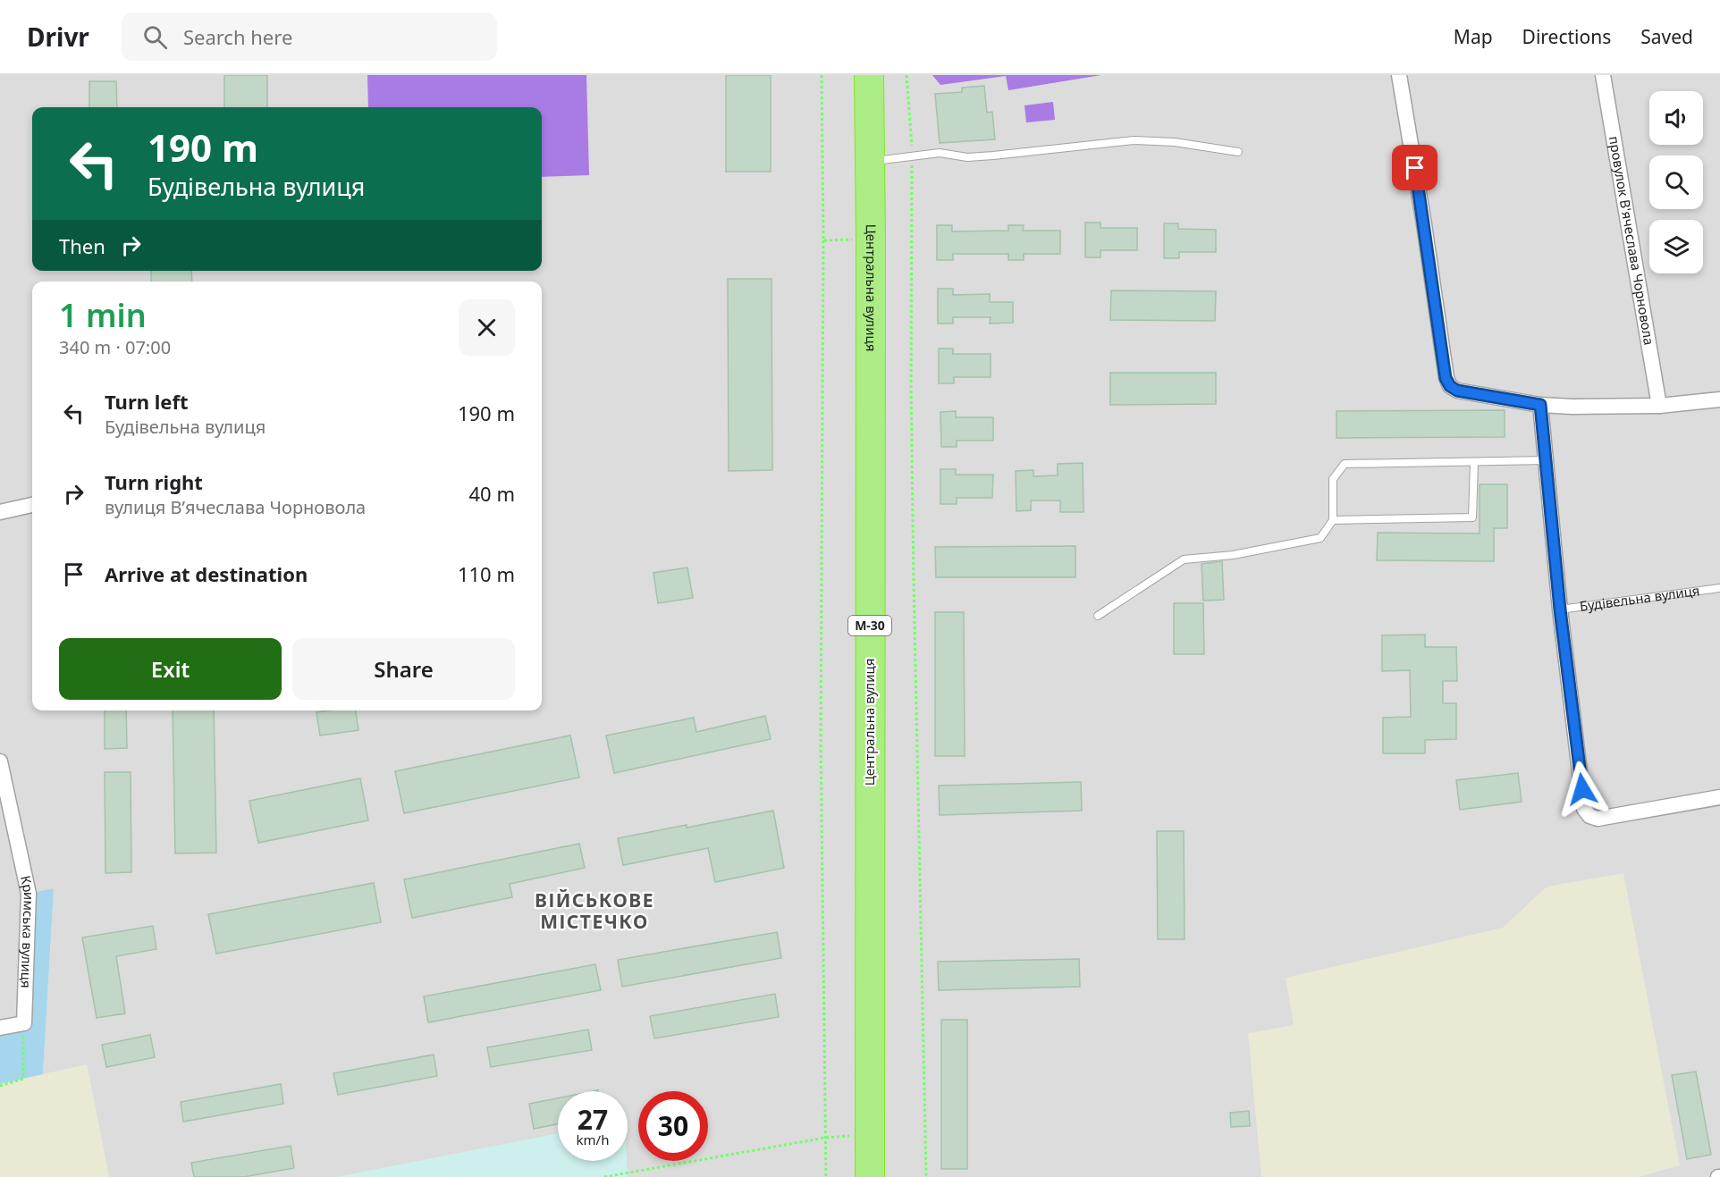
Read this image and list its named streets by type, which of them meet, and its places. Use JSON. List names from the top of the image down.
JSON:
{
  "streets": {
    "highway": ["Центральна вулиця", "М-30"],
    "street": ["провулок В'ячеслава Чорновола", "Кримська вулиця"],
    "lane": ["Будівельна вулиця"]
  },
  "districts": ["ВІЙСЬКОВЕ МІСТЕЧКО"],
  "page": {
    "header": "Drivr",
    "search": "Search here",
    "nav": ["Map", "Directions", "Saved"],
    "turn": ["190 m", "Будівельна вулиця"],
    "then": "Then",
    "heading": ["1 min", "340 m · 07:00"],
    "list": [
      {
        "name": "Turn left",
        "note": "Будівельна вулиця",
        "value": "190 m"
      },
      {
        "name": "Turn right",
        "note": "вулиця Вʼячеслава Чорновола",
        "value": "40 m"
      },
      {
        "name": "Arrive at destination",
        "value": "110 m"
      }
    ],
    "buttons": ["Exit", "Share"],
    "speed": "27 km/h",
    "limit": "30"
  }
}
